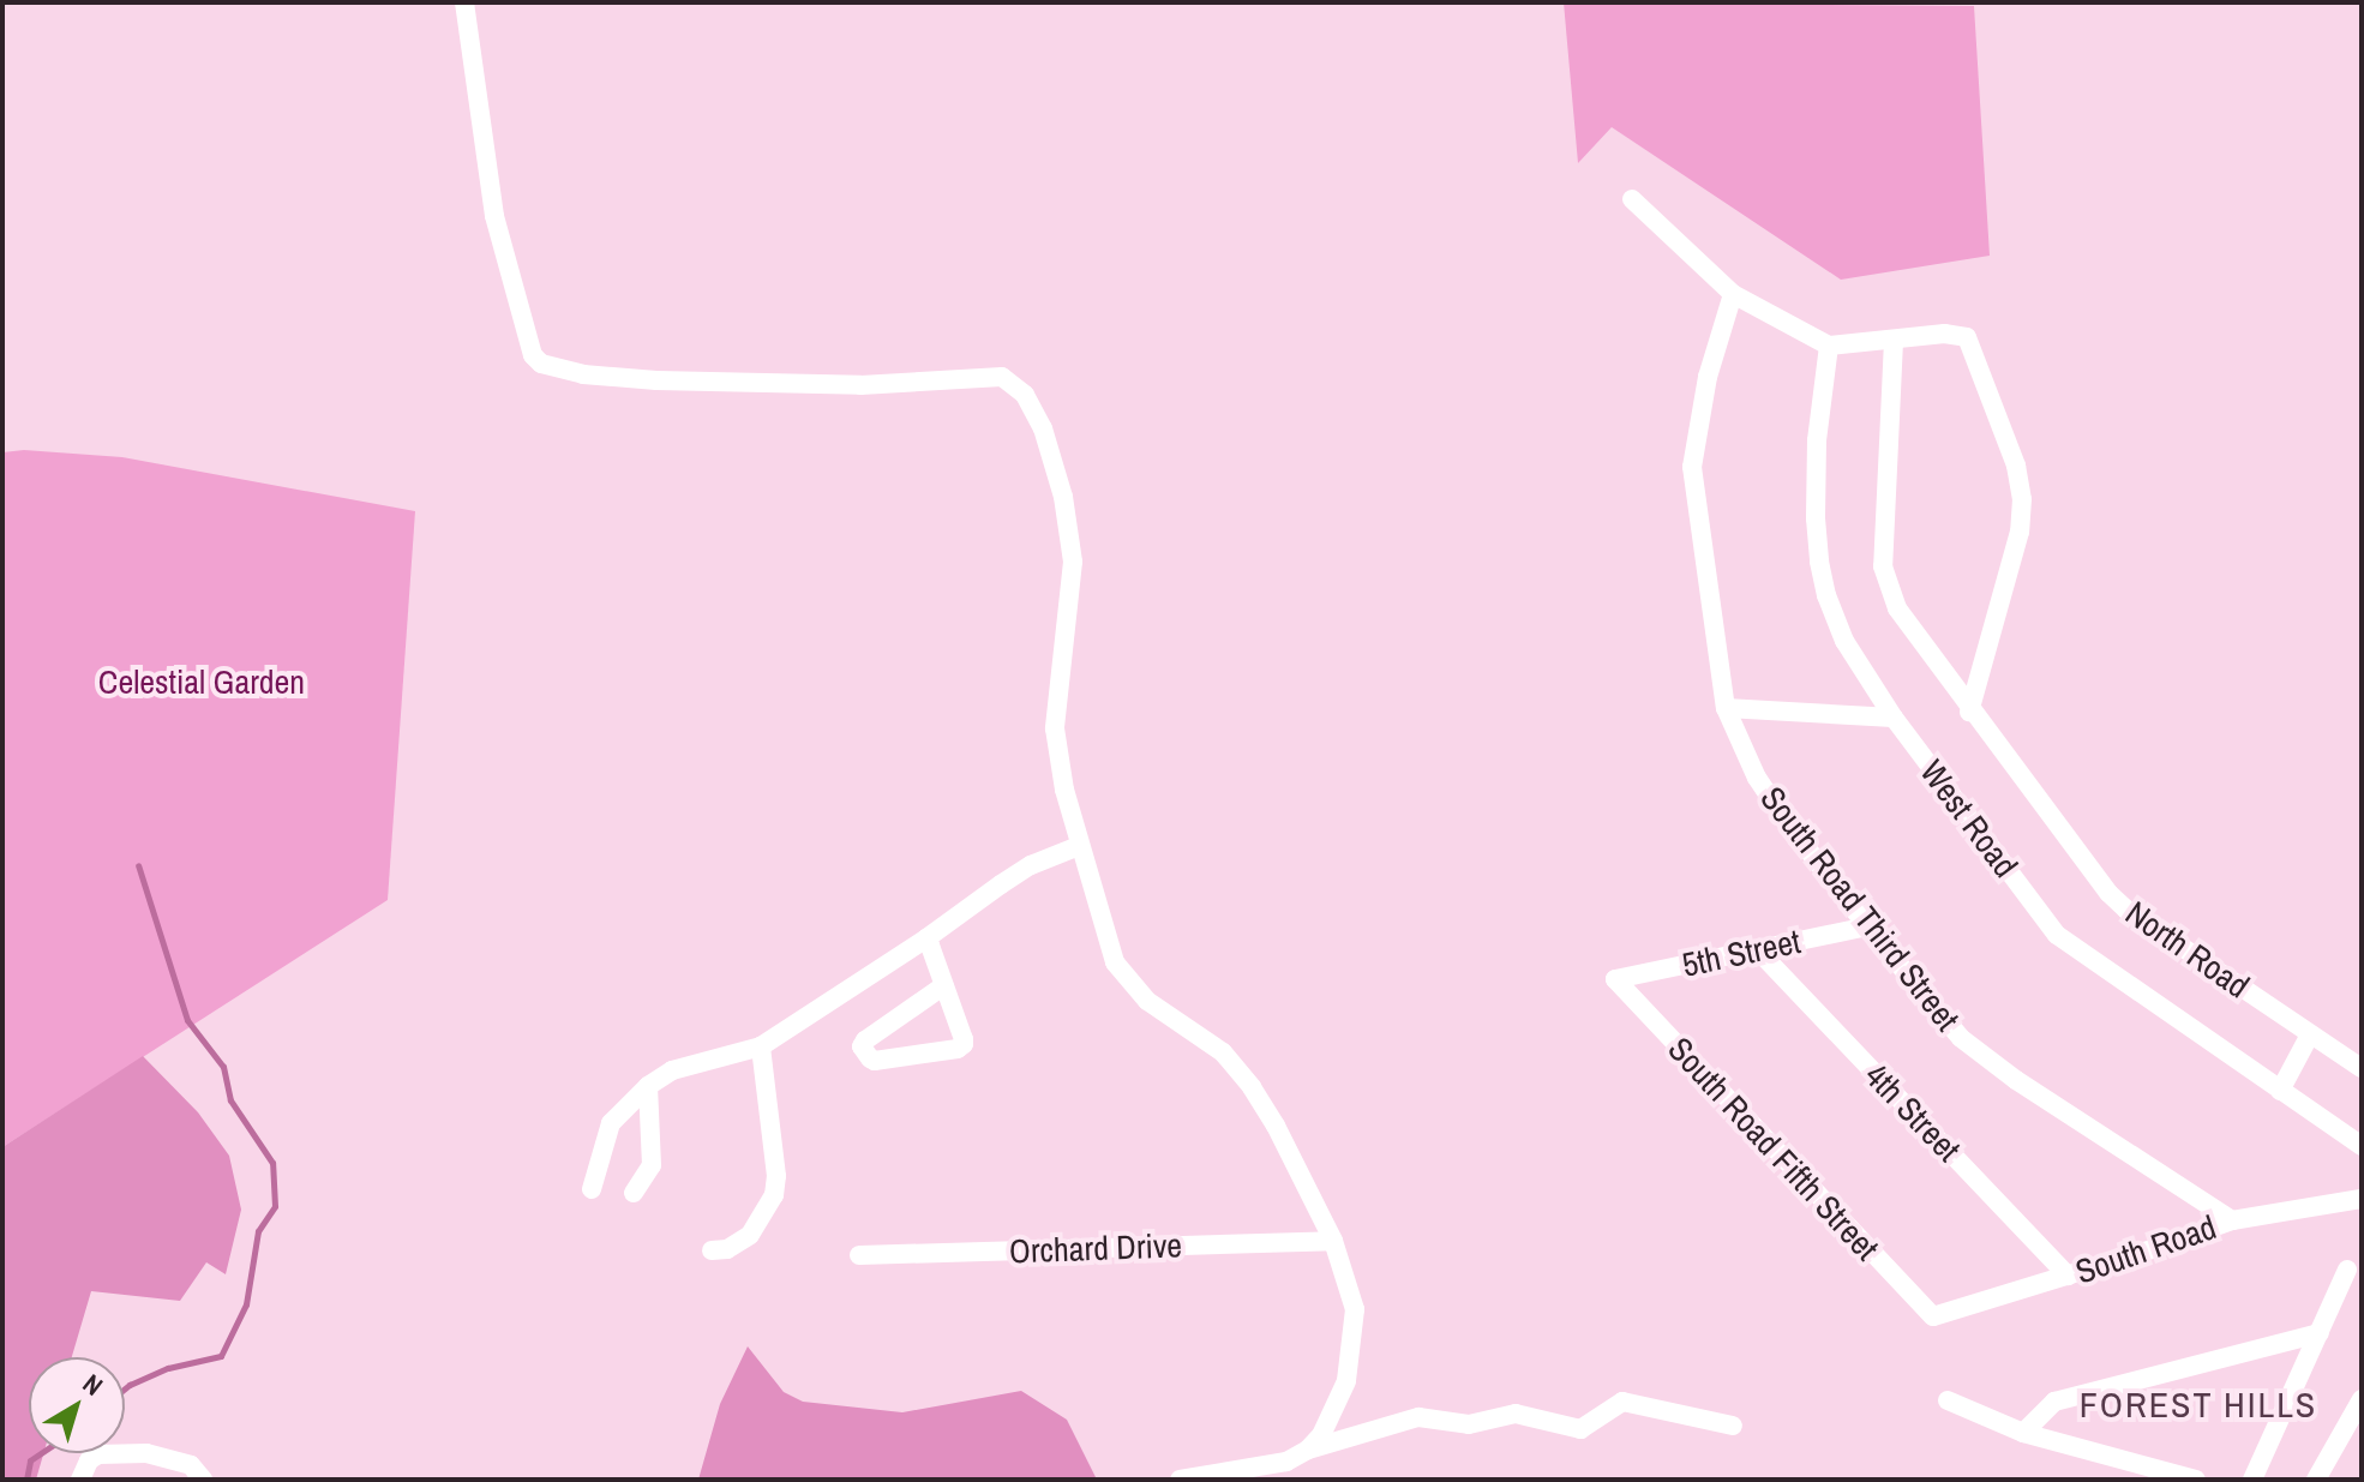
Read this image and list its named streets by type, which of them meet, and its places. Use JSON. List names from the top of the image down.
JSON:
{
  "streets": {
    "street": [
      "West Road",
      "South Road Third Street",
      "North Road",
      "5th Street",
      "4th Street",
      "South Road Fifth Street",
      "Orchard Drive",
      "South Road"
    ]
  },
  "crossings": [
    ["South Road Third Street", "5th Street"],
    ["South Road Third Street", "South Road"],
    ["5th Street", "4th Street"],
    ["5th Street", "South Road Fifth Street"],
    ["4th Street", "South Road"],
    ["South Road Fifth Street", "South Road"]
  ],
  "districts": ["FOREST HILLS"],
  "parks": ["Celestial Garden"],
  "north": "top right"
}
